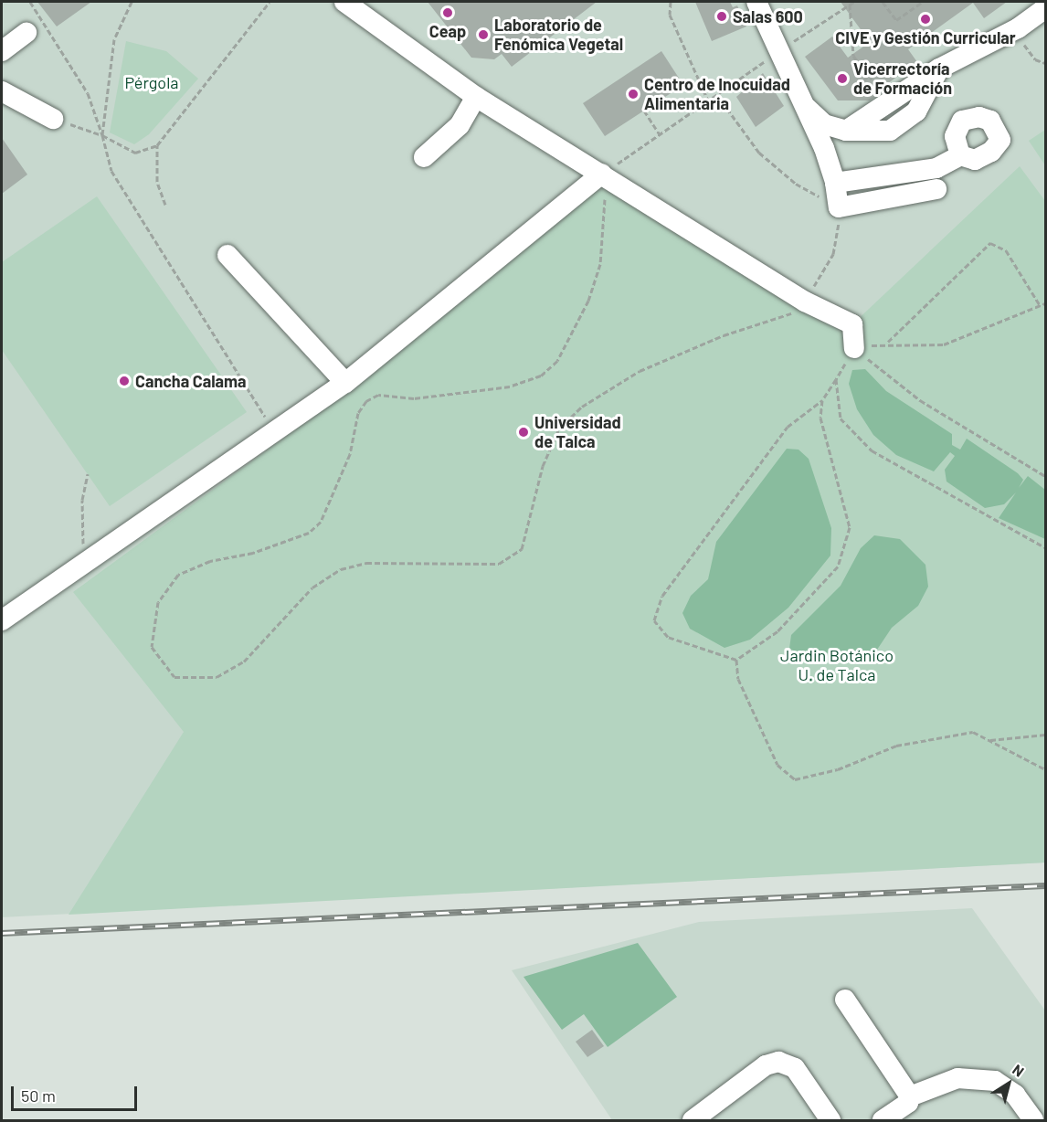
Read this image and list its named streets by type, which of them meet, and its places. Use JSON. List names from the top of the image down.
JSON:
{
  "parks": ["Pérgola", "Jardin Botánico U. de Talca"],
  "places": [
    "Ceap",
    "Salas 600",
    "CIVE y Gestión Curricular",
    "Laboratorio de Fenómica Vegetal",
    "Vicerrectoría de Formación",
    "Centro de Inocuidad Alimentaria",
    "Cancha Calama",
    "Universidad de Talca"
  ],
  "scale_bar": "50 m",
  "north": "top right"
}
